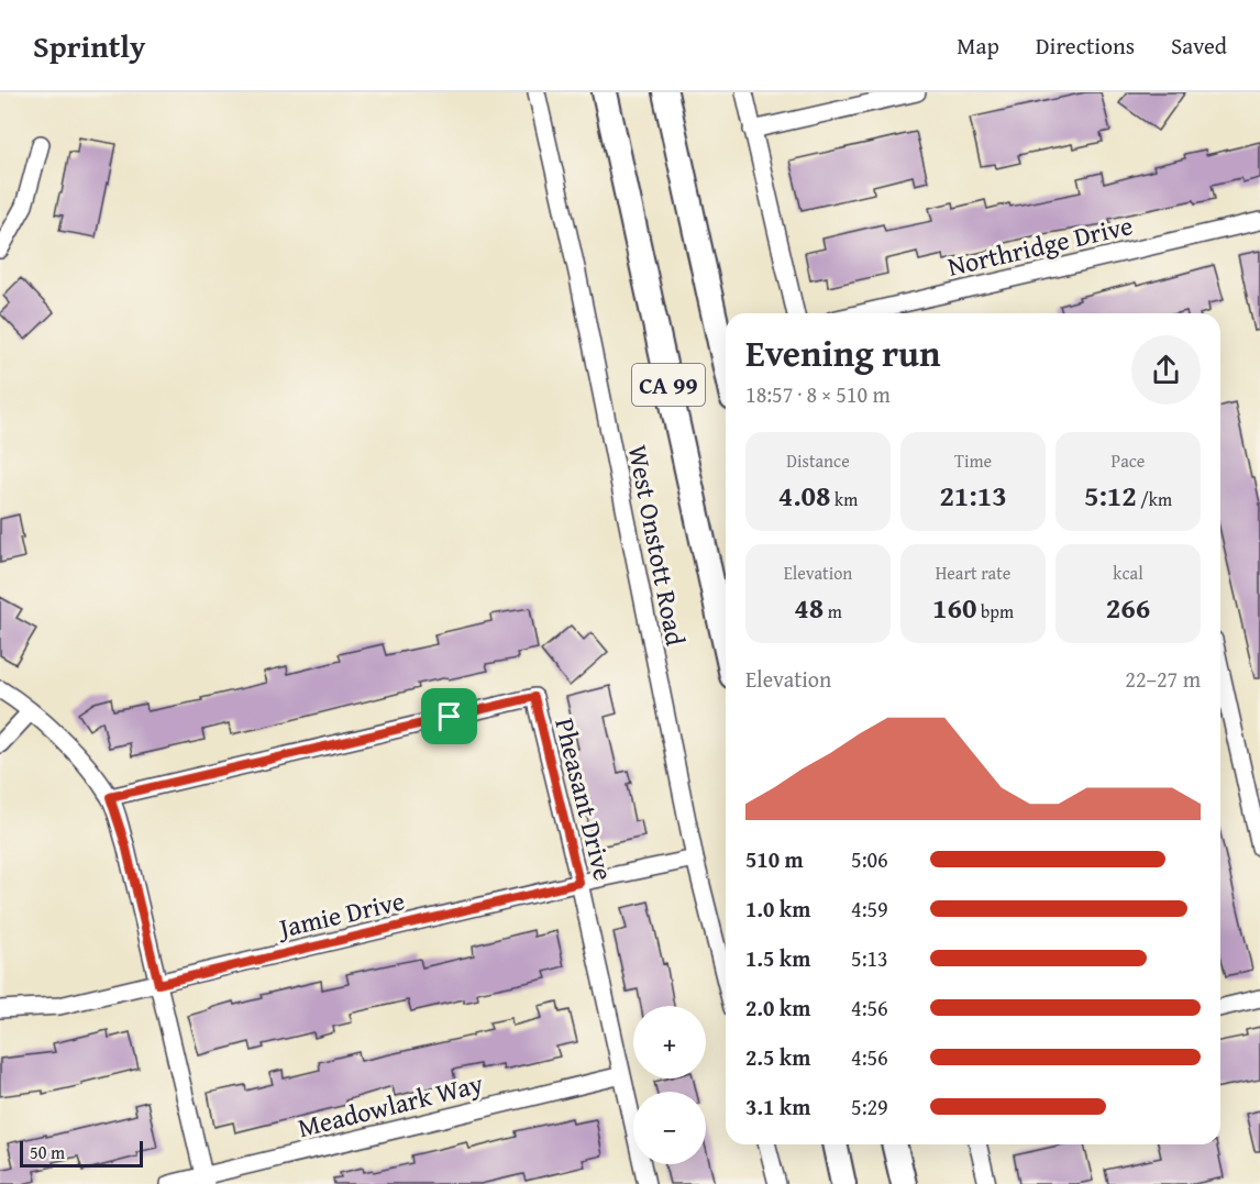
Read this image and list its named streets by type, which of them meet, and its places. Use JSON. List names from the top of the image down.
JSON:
{
  "streets": {
    "highway": ["CA 99"],
    "street": [
      "Northridge Drive",
      "West Onstott Road",
      "Pheasant Drive",
      "Jamie Drive",
      "Meadowlark Way"
    ]
  },
  "crossings": [
    ["West Onstott Road", "Jamie Drive"],
    ["Pheasant Drive", "Jamie Drive"],
    ["Pheasant Drive", "Meadowlark Way"]
  ],
  "scale_bar": "50 m",
  "page": {
    "header": "Sprintly",
    "nav": ["Map", "Directions", "Saved"],
    "heading": ["Evening run", "18:57 · 8 × 510 m"],
    "stats": [
      ["Distance", "4.08 km"],
      ["Time", "21:13"],
      ["Pace", "5:12 /km"],
      ["Elevation", "48 m"],
      ["Heart rate", "160 bpm"],
      ["kcal", "266"]
    ],
    "chart": ["Elevation", "22–27 m"],
    "list": [
      {
        "name": "510 m",
        "note": "5:06"
      },
      {
        "name": "1.0 km",
        "note": "4:59"
      },
      {
        "name": "1.5 km",
        "note": "5:13"
      },
      {
        "name": "2.0 km",
        "note": "4:56"
      },
      {
        "name": "2.5 km",
        "note": "4:56"
      },
      {
        "name": "3.1 km",
        "note": "5:29"
      }
    ],
    "map_buttons": ["+", "−"],
    "scale": "50 m"
  }
}
